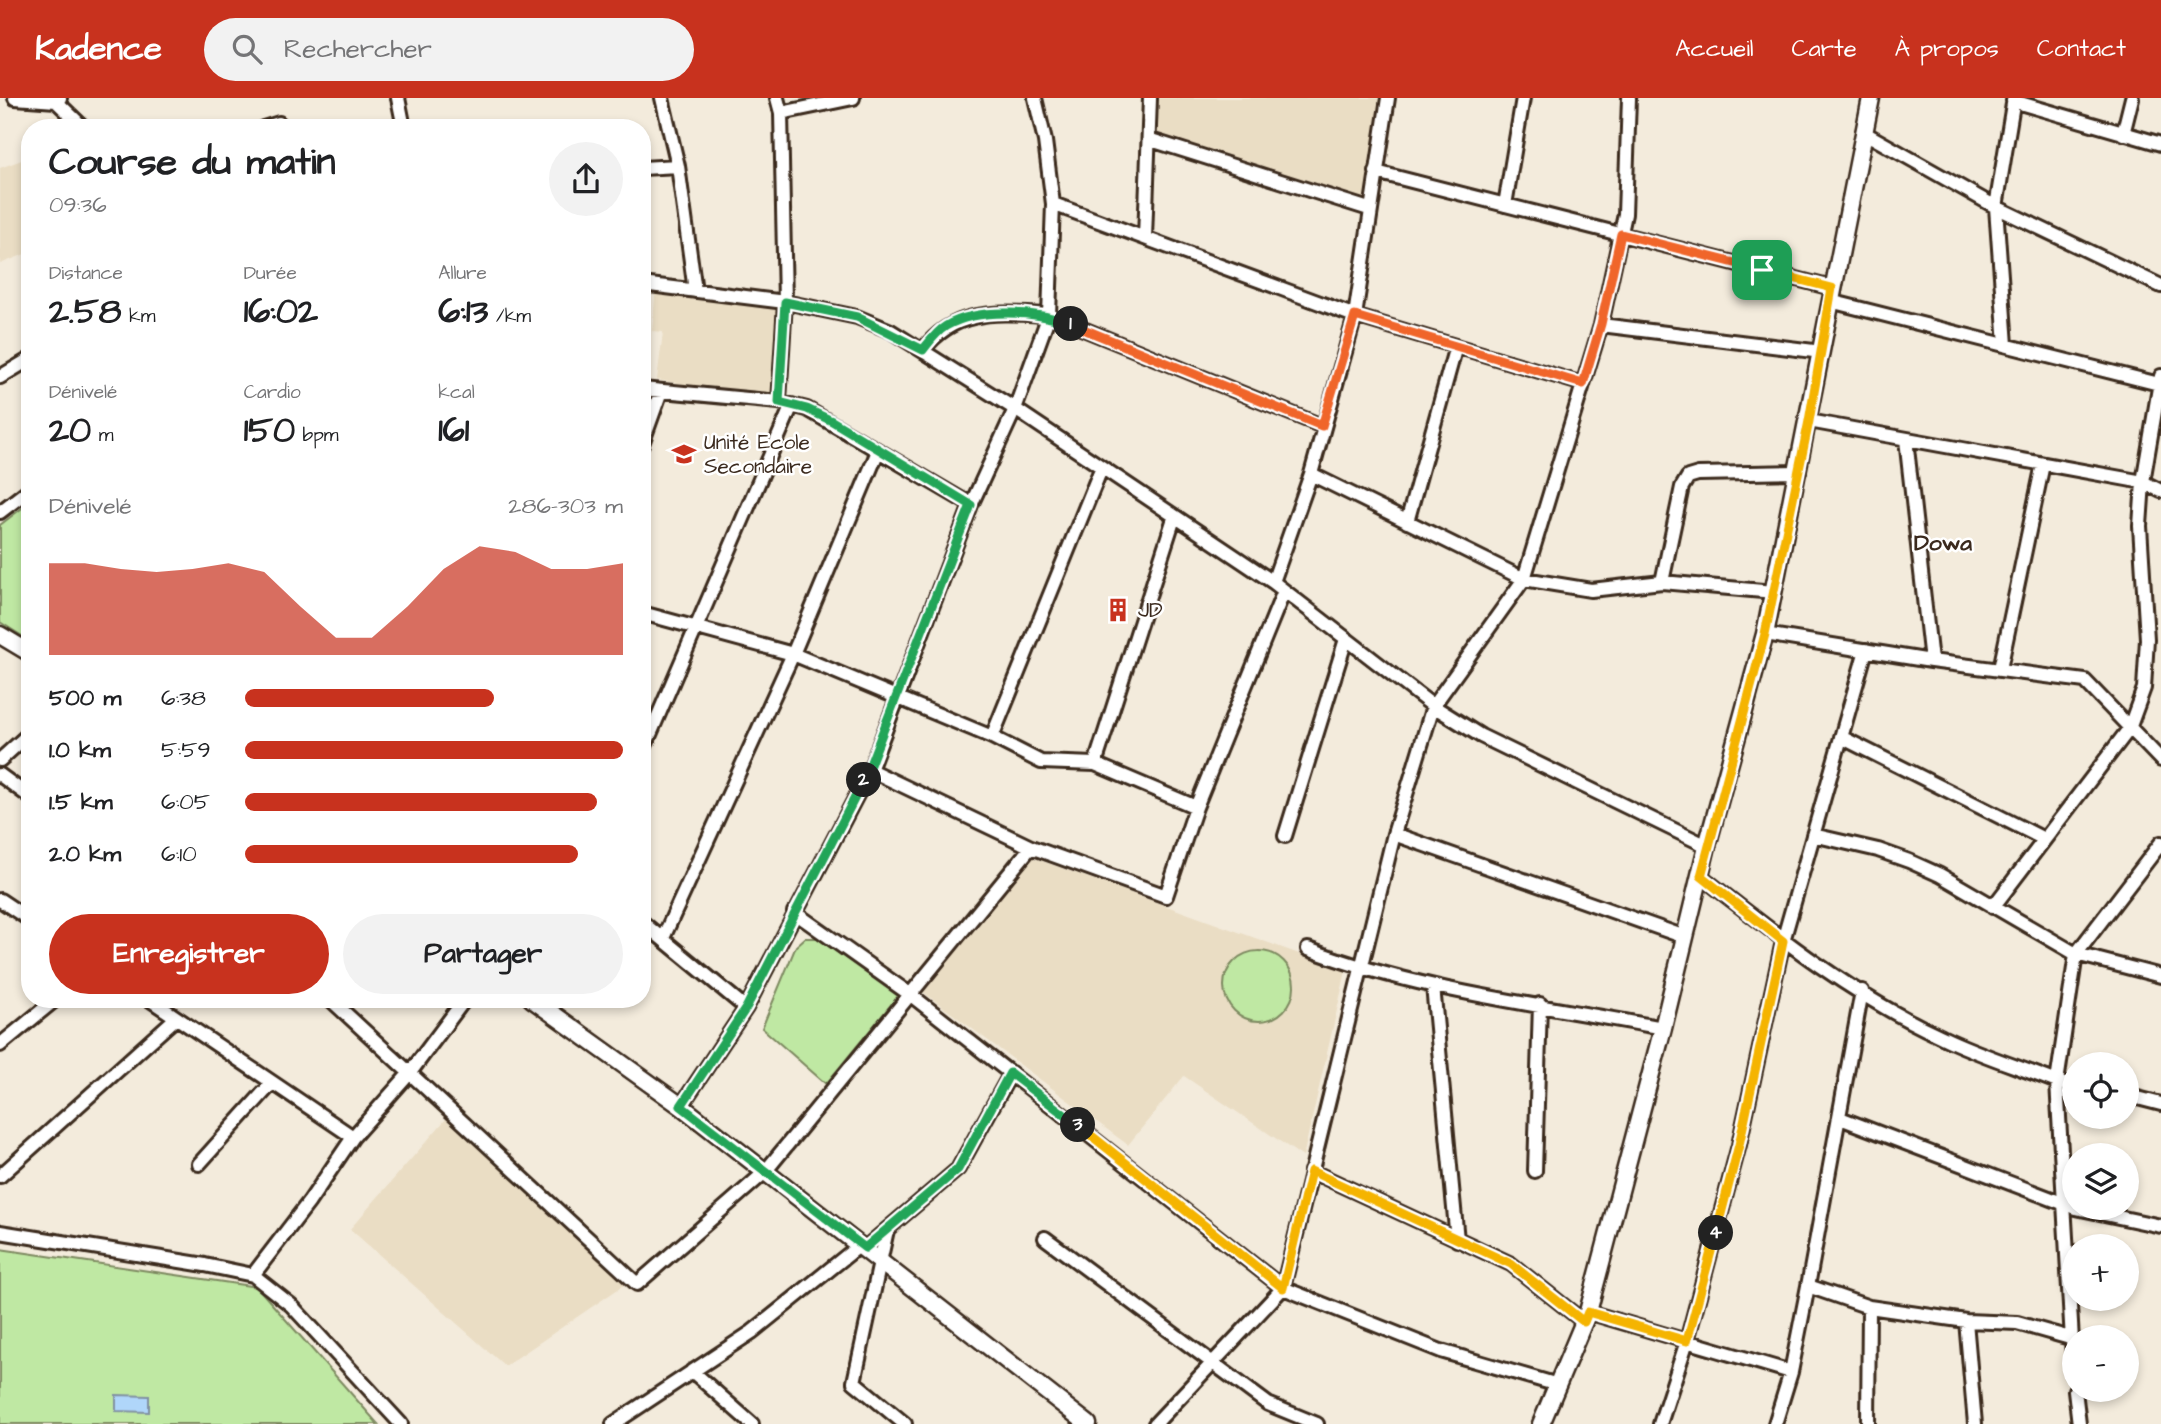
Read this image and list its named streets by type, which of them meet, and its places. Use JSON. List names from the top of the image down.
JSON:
{
  "districts": ["Dowa"],
  "places": {
    "school or university": ["Unité Ecole Secondaire"],
    "building": ["JD"]
  },
  "page": {
    "header": "Kadence",
    "search": "Rechercher",
    "nav": [
      "Accueil",
      "Carte",
      "À propos",
      "Contact"
    ],
    "heading": ["Course du matin", "09:36"],
    "stats": [
      ["Distance", "2.58 km"],
      ["Durée", "16:02"],
      ["Allure", "6:13 /km"],
      ["Dénivelé", "20 m"],
      ["Cardio", "150 bpm"],
      ["kcal", "161"]
    ],
    "pins": [
      "1",
      "2",
      "3",
      "4"
    ],
    "chart": ["Dénivelé", "286–303 m"],
    "list": [
      {
        "name": "500 m",
        "note": "6:38"
      },
      {
        "name": "1.0 km",
        "note": "5:59"
      },
      {
        "name": "1.5 km",
        "note": "6:05"
      },
      {
        "name": "2.0 km",
        "note": "6:10"
      }
    ],
    "buttons": ["Enregistrer", "Partager"],
    "map_buttons": ["+", "−"]
  }
}
